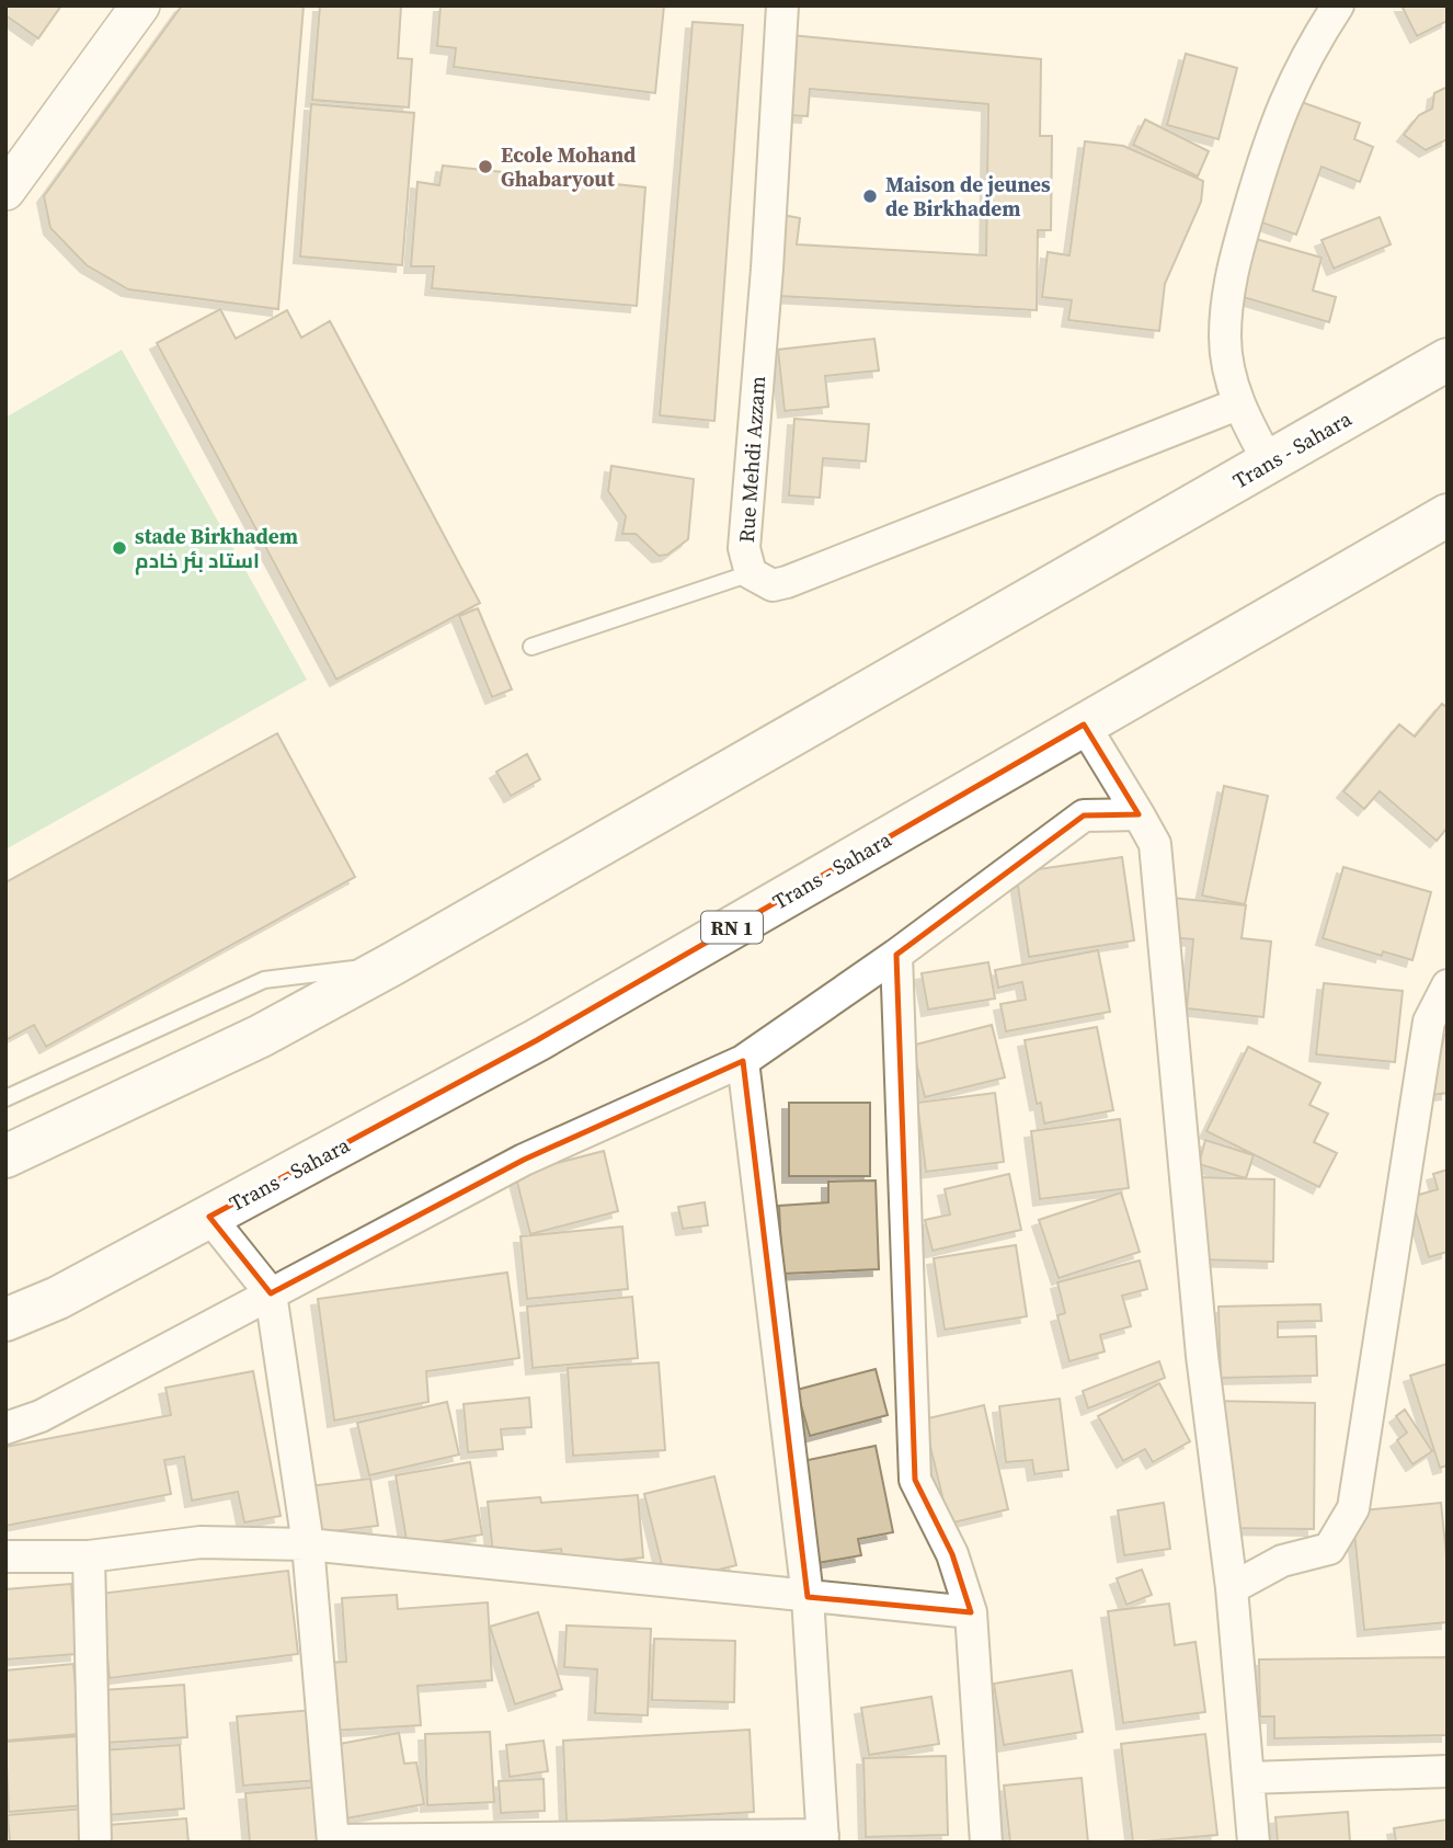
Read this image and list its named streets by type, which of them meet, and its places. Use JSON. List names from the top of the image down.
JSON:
{
  "streets": {
    "highway": ["Trans - Sahara", "RN 1"],
    "street": ["Rue Mehdi Azzam"]
  },
  "places": ["Ecole Mohand Ghabaryout", "Maison de jeunes de Birkhadem", "stade Birkhadem استاد بئر خادم"]
}
